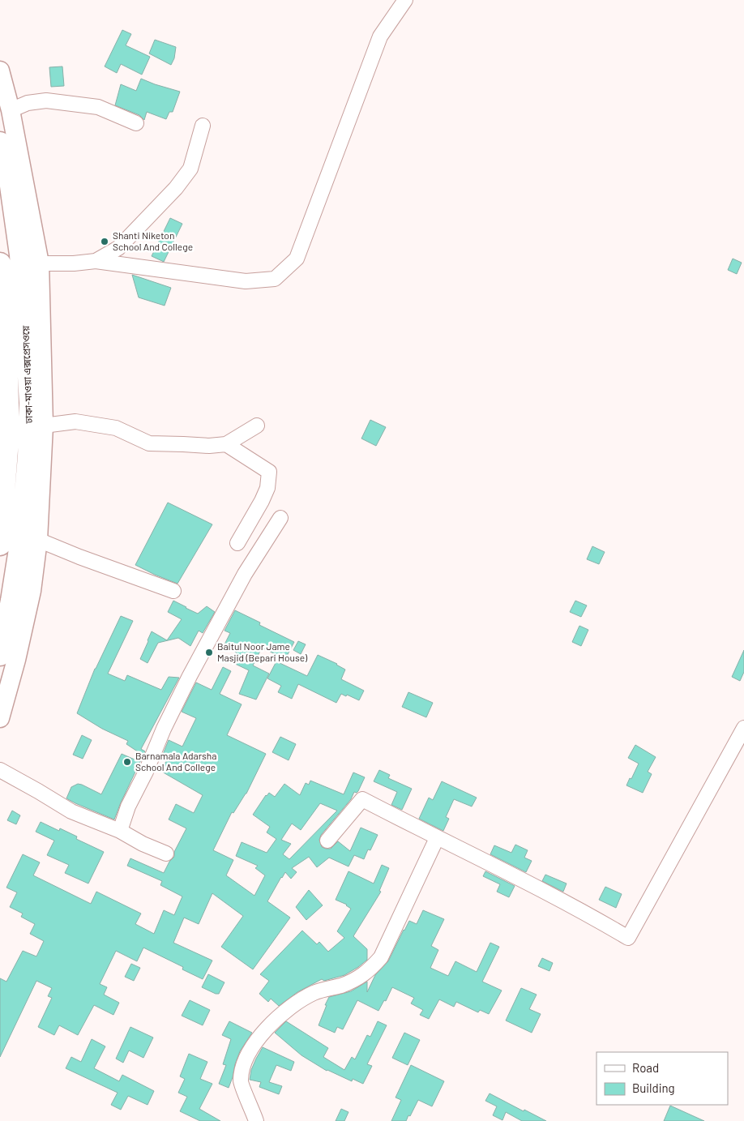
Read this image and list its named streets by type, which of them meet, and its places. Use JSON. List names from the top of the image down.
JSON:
{
  "streets": {
    "highway": ["ঢাকা-মাওয়া এক্সপ্রেসওয়ে"]
  },
  "places": ["Shanti Niketon School And College", "Baitul Noor Jame Masjid (Bepari House)", "Barnamala Adarsha School And College"],
  "legend": ["Road", "Building"]
}
